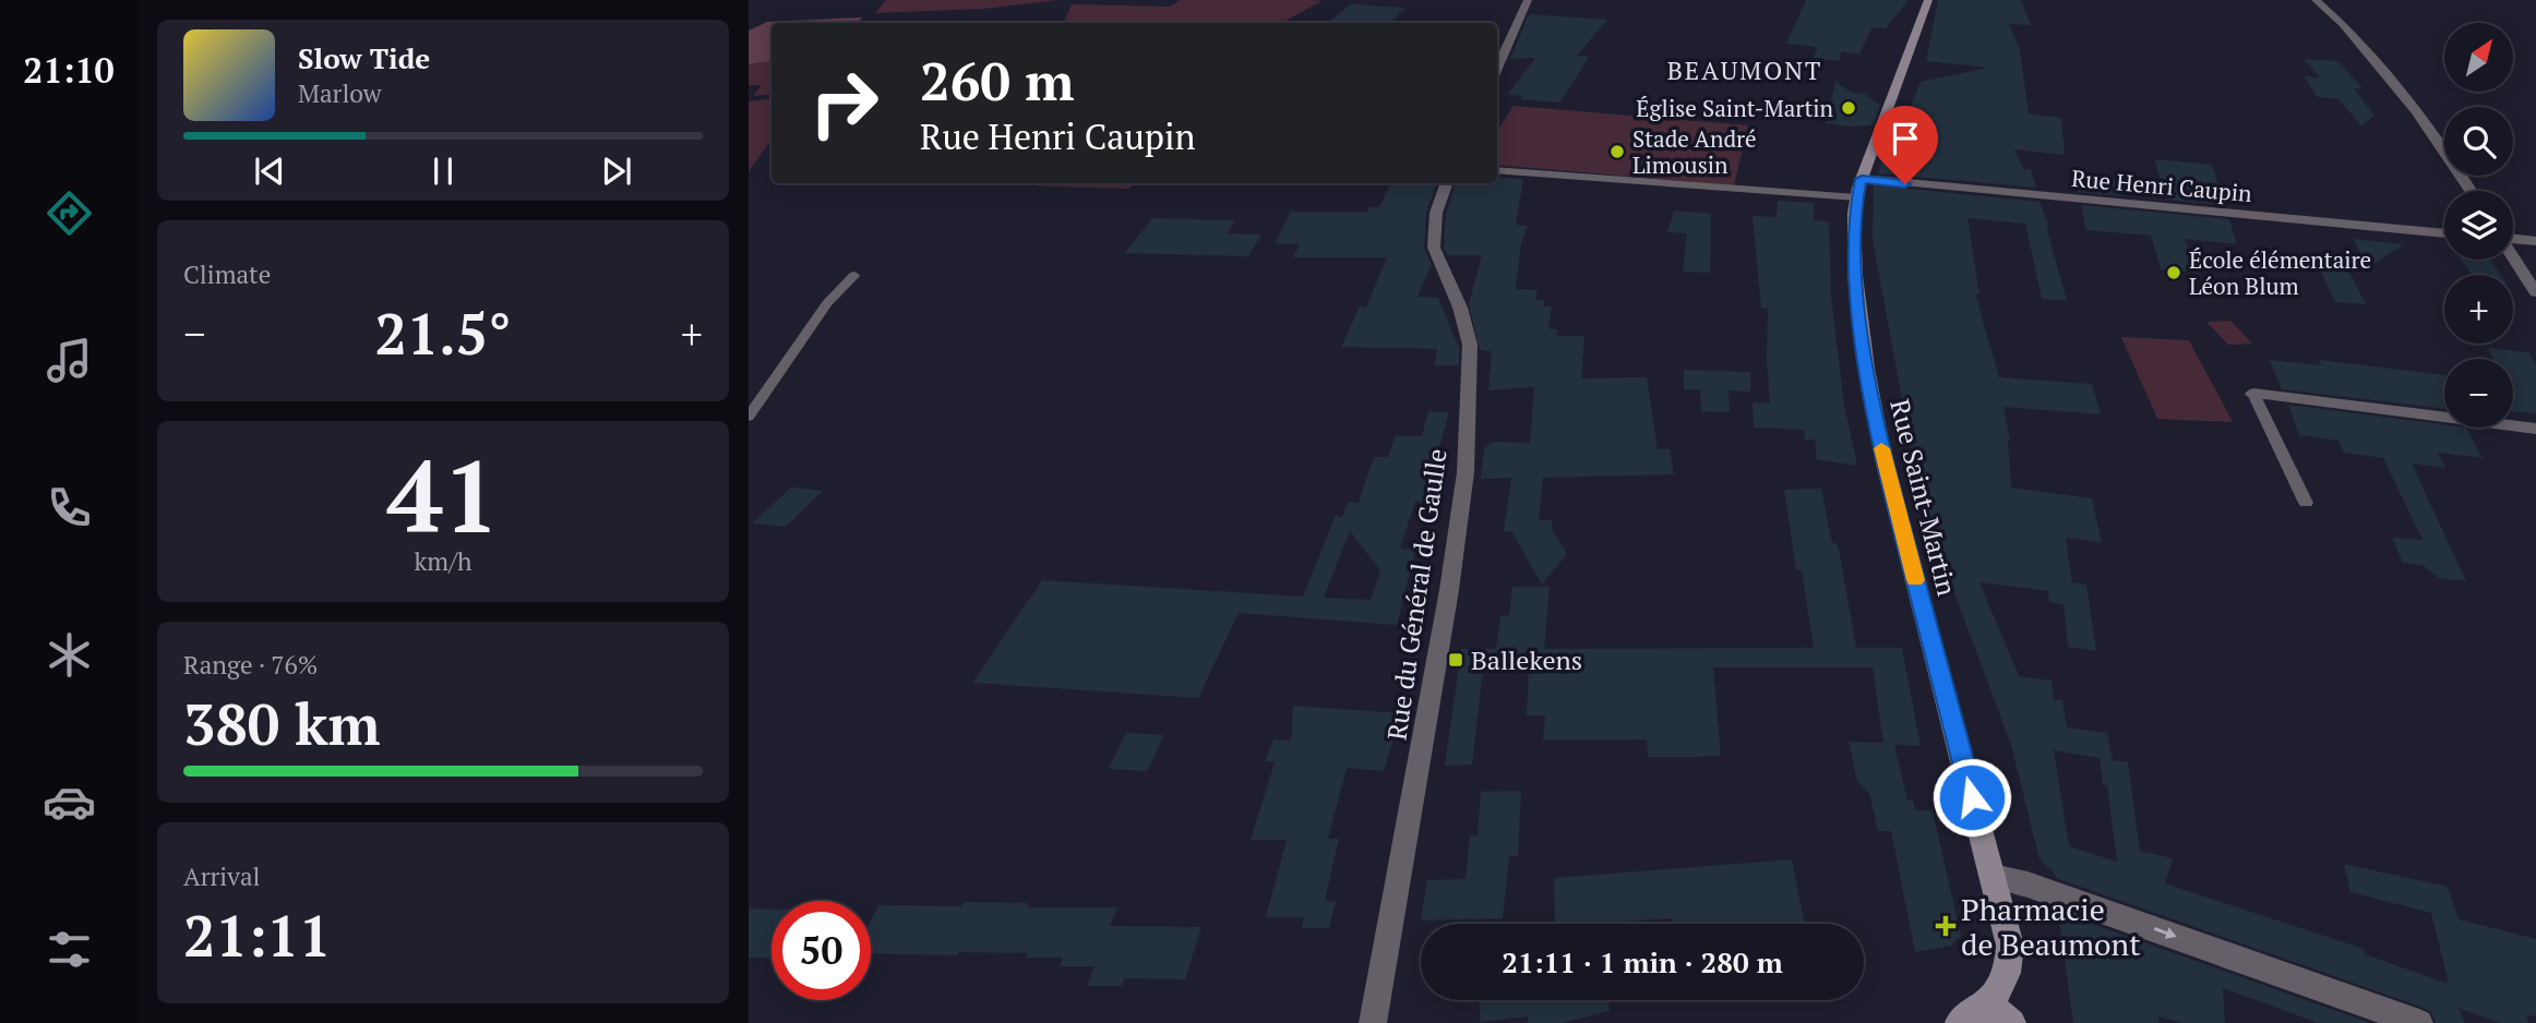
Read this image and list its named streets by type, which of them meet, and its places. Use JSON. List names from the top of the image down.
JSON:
{
  "streets": {
    "main road": ["Rue Saint-Martin"],
    "street": ["Rue Henri Caupin", "Rue du Général de Gaulle"]
  },
  "crossings": [
    ["Rue Henri Caupin", "Rue Saint-Martin"]
  ],
  "districts": ["BEAUMONT"],
  "places": {
    "other": ["Église Saint-Martin", "Stade André Limousin", "École élémentaire Léon Blum"],
    "transit": ["Ballekens"],
    "health": ["Pharmacie de Beaumont"]
  },
  "north": "top right",
  "page": {
    "tabs": "21:10",
    "map_buttons": ["+", "−"],
    "turn": ["260 m", "Rue Henri Caupin"],
    "song": ["Slow Tide", "Marlow"],
    "tile": [
      "Climate",
      ["41", "km/h"],
      ["Range · 76%", "380 km"],
      ["Arrival", "21:11"]
    ],
    "heat": ["−", "21.5°", "+"],
    "limit": "50",
    "trip": "21:11 · 1 min · 280 m"
  }
}
